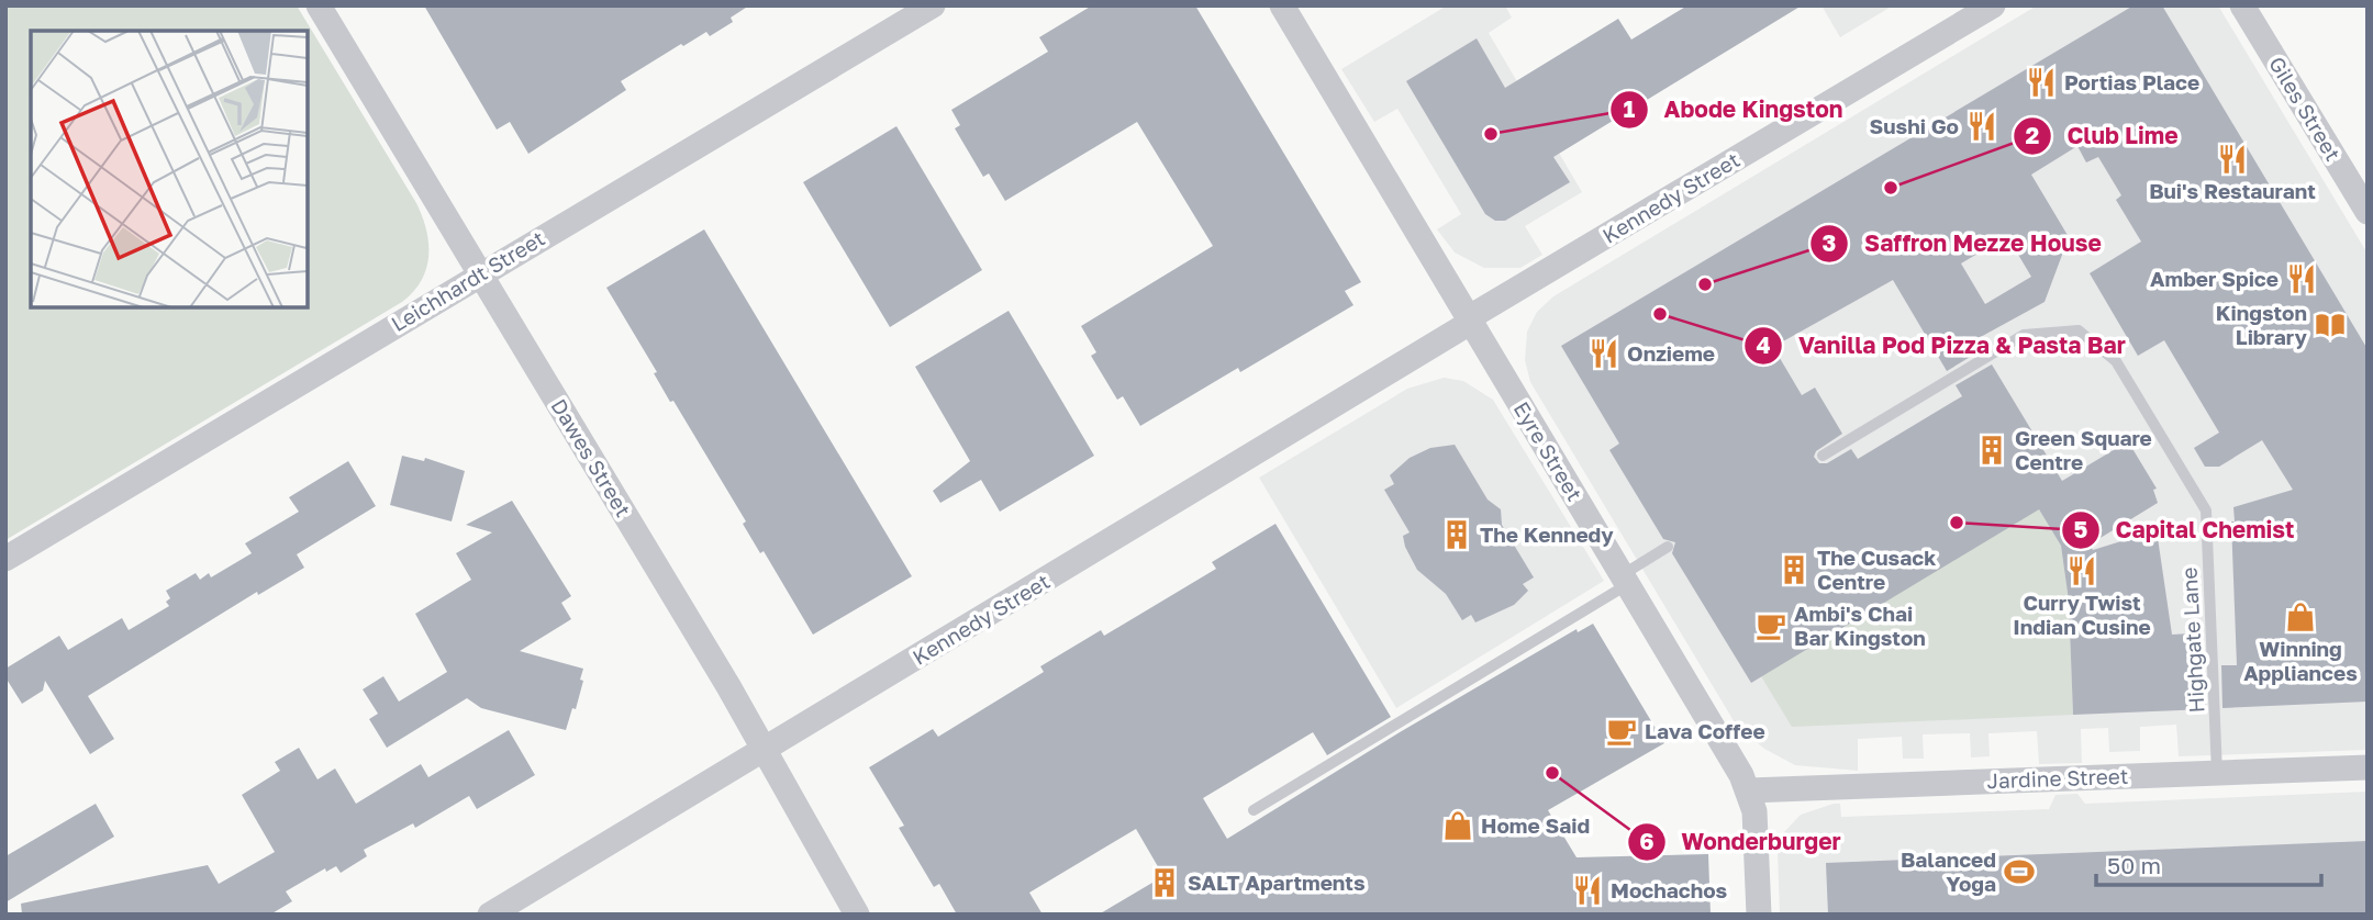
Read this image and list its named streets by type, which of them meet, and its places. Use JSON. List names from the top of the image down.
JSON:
{
  "streets": {
    "street": [
      "Giles Street",
      "Kennedy Street",
      "Leichhardt Street",
      "Eyre Street",
      "Dawes Street",
      "Jardine Street"
    ],
    "lane": ["Highgate Lane"]
  },
  "crossings": [
    ["Kennedy Street", "Eyre Street"],
    ["Kennedy Street", "Dawes Street"],
    ["Leichhardt Street", "Dawes Street"],
    ["Eyre Street", "Jardine Street"],
    ["Highgate Lane", "Jardine Street"]
  ],
  "places": {
    "restaurant": [
      "Portias Place",
      "Sushi Go",
      "Bui's Restaurant",
      "Amber Spice",
      "Onzieme",
      "Curry Twist Indian Cusine",
      "Mochachos"
    ],
    "other": [
      "Abode Kingston",
      "Club Lime",
      "Saffron Mezze House",
      "Vanilla Pod Pizza & Pasta Bar",
      "Capital Chemist",
      "Wonderburger"
    ],
    "library": ["Kingston Library"],
    "building": [
      "Green Square Centre",
      "The Kennedy",
      "The Cusack Centre",
      "SALT Apartments"
    ],
    "shop": ["Winning Appliances", "Home Said"],
    "cafe": ["Ambi's Chai Bar Kingston", "Lava Coffee"],
    "sports": ["Balanced Yoga"]
  },
  "scale_bar": "50 m"
}
